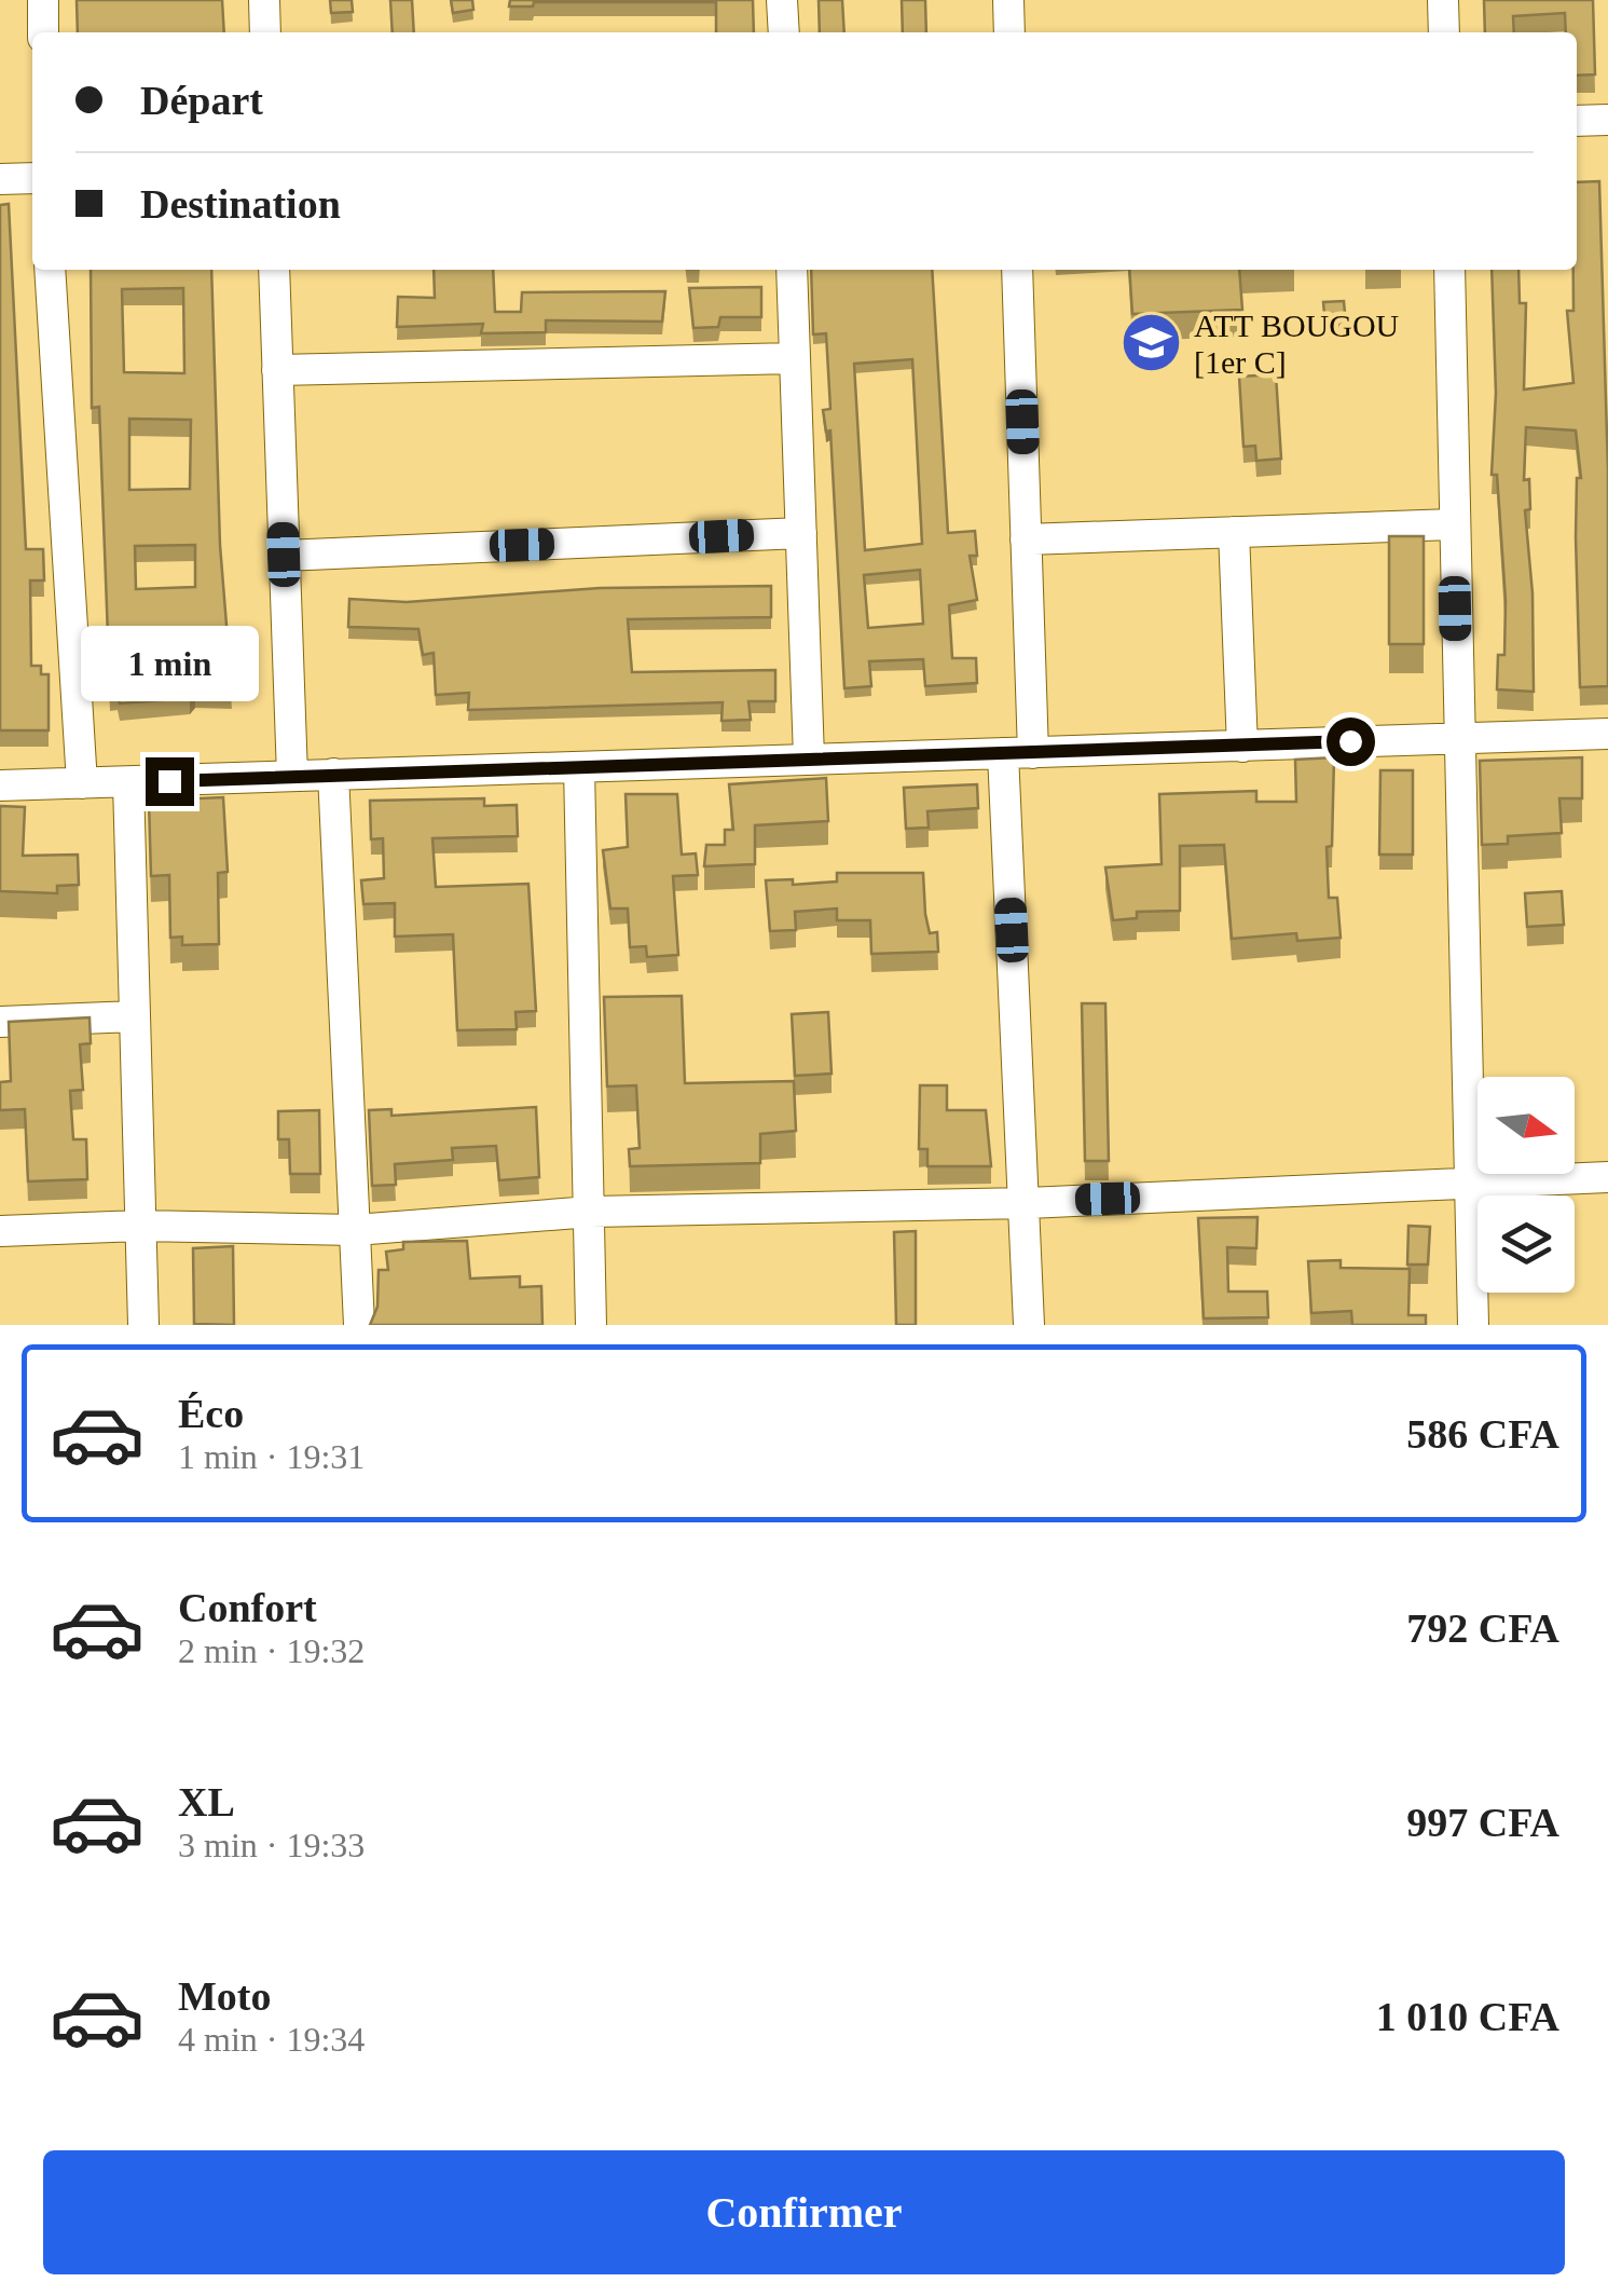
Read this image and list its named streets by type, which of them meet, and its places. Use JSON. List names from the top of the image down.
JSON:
{
  "places": {
    "school or university": ["ATT BOUGOU [1er C]"]
  },
  "north": "right",
  "page": {
    "banner": ["Départ", "Destination"],
    "bubble": "1 min",
    "list": [
      {
        "name": "Éco",
        "note": "1 min · 19:31",
        "value": "586 CFA"
      },
      {
        "name": "Confort",
        "note": "2 min · 19:32",
        "value": "792 CFA"
      },
      {
        "name": "XL",
        "note": "3 min · 19:33",
        "value": "997 CFA"
      },
      {
        "name": "Moto",
        "note": "4 min · 19:34",
        "value": "1 010 CFA"
      }
    ],
    "buttons": "Confirmer"
  }
}
